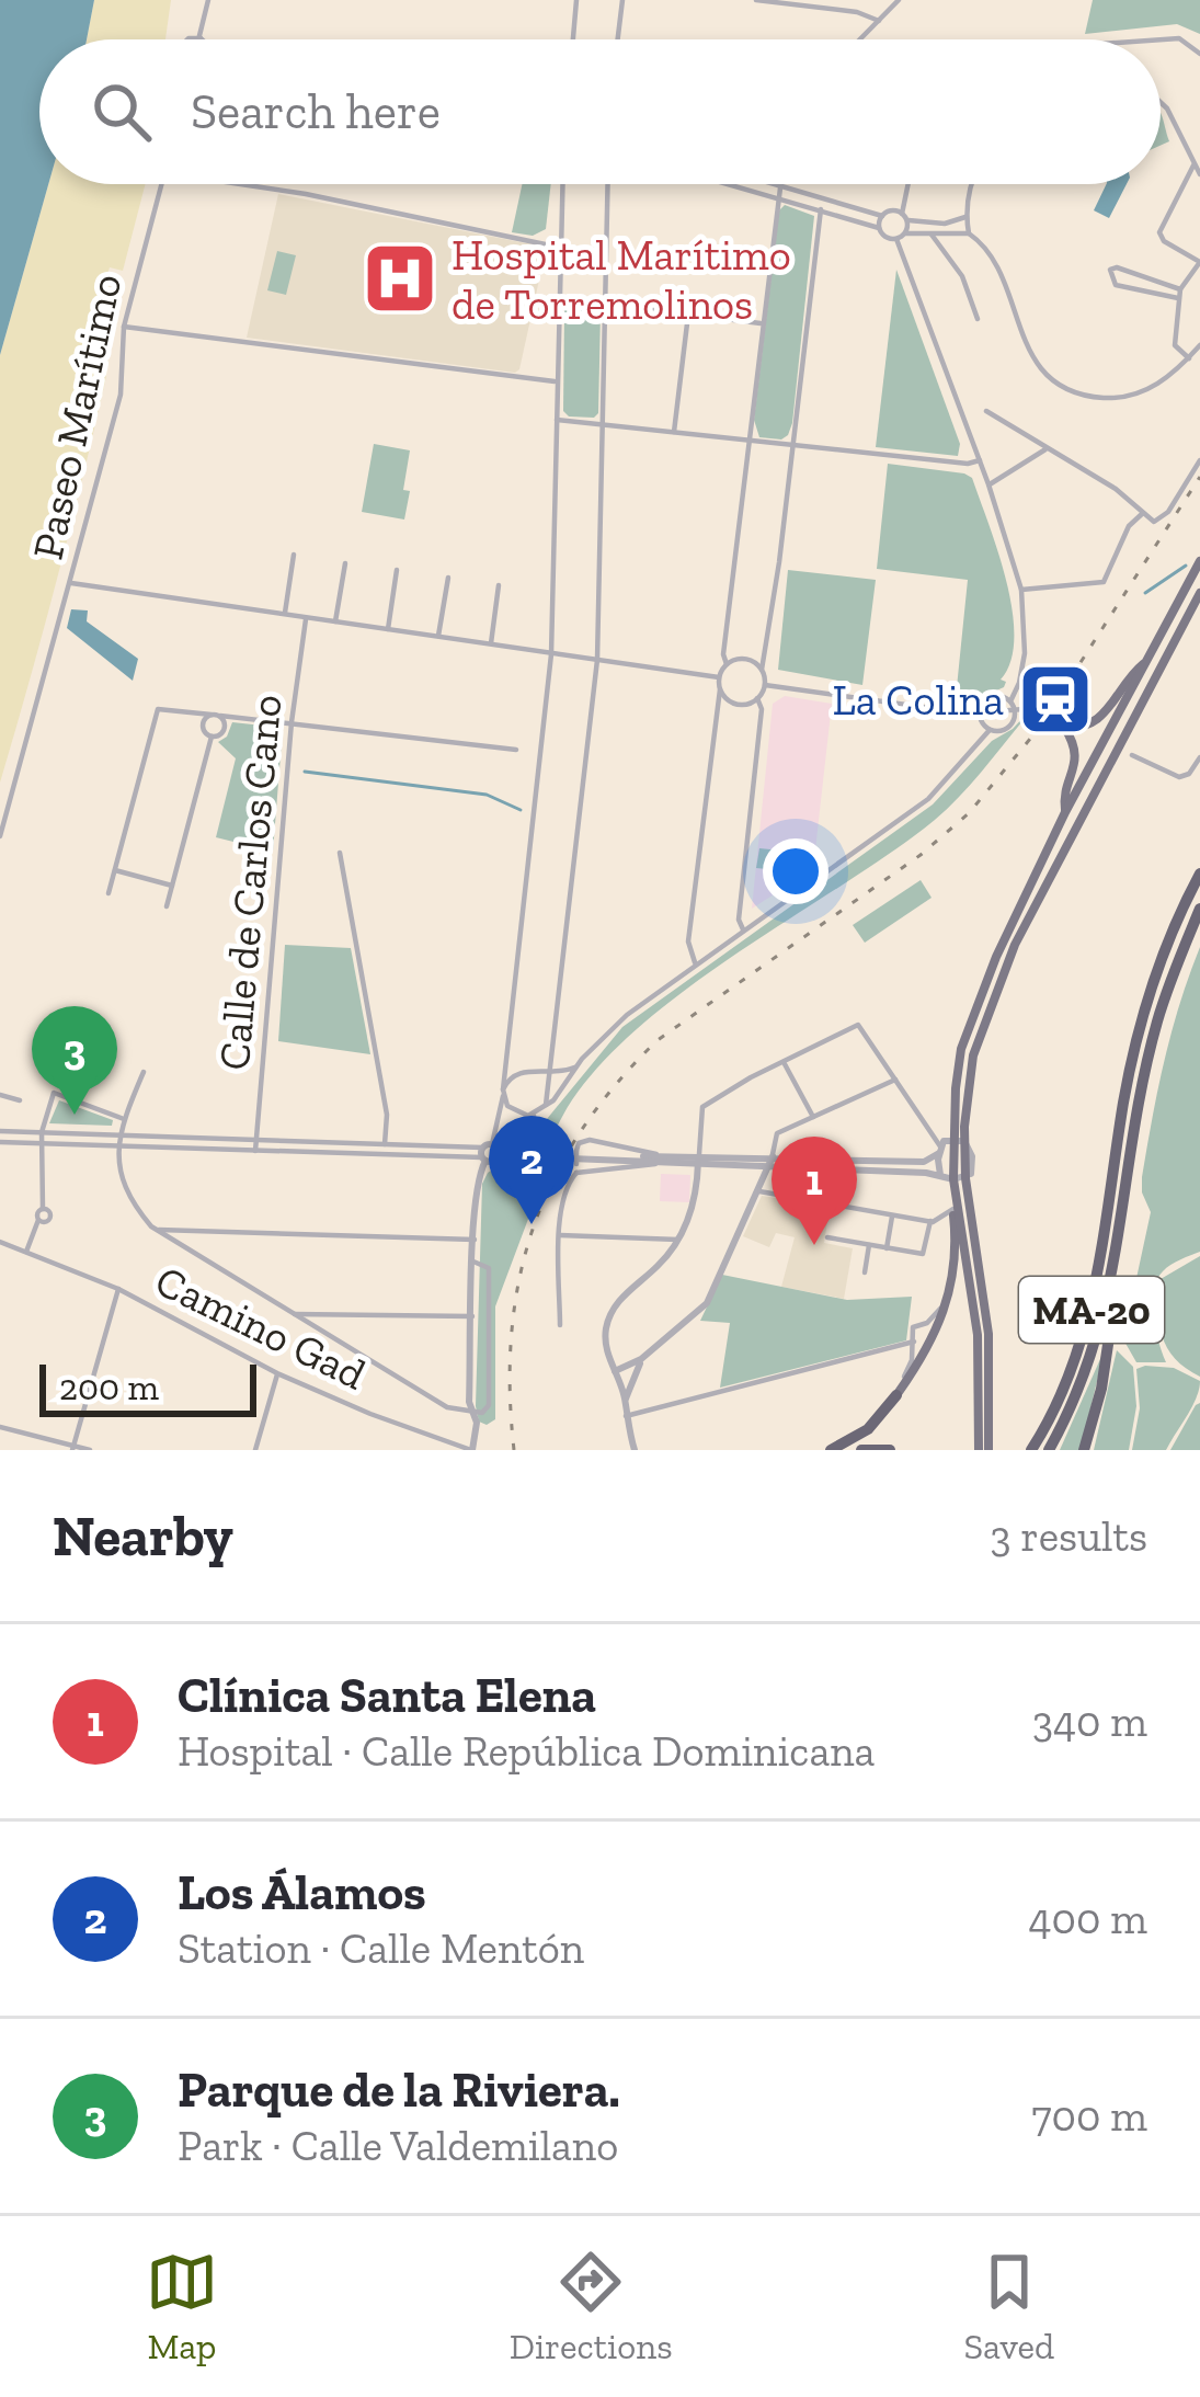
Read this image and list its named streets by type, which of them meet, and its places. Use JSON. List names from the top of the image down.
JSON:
{
  "streets": {
    "highway": ["MA-20"],
    "street": ["Paseo Marítimo", "Calle de Carlos Cano", "Camino Gad"]
  },
  "places": {
    "hospital": ["Hospital Marítimo de Torremolinos"],
    "station": ["La Colina"]
  },
  "scale_bar": "200 m",
  "page": {
    "search": "Search here",
    "pins": ["3", "2", "1"],
    "scale": "200 m",
    "heading": ["Nearby", "3 results"],
    "list": [
      {
        "mark": "1",
        "name": "Clínica Santa Elena",
        "note": "Hospital · Calle República Dominicana",
        "value": "340 m"
      },
      {
        "mark": "2",
        "name": "Los Álamos",
        "note": "Station · Calle Mentón",
        "value": "400 m"
      },
      {
        "mark": "3",
        "name": "Parque de la Riviera.",
        "note": "Park · Calle Valdemilano",
        "value": "700 m"
      }
    ],
    "nav": ["Map", "Directions", "Saved"]
  }
}
